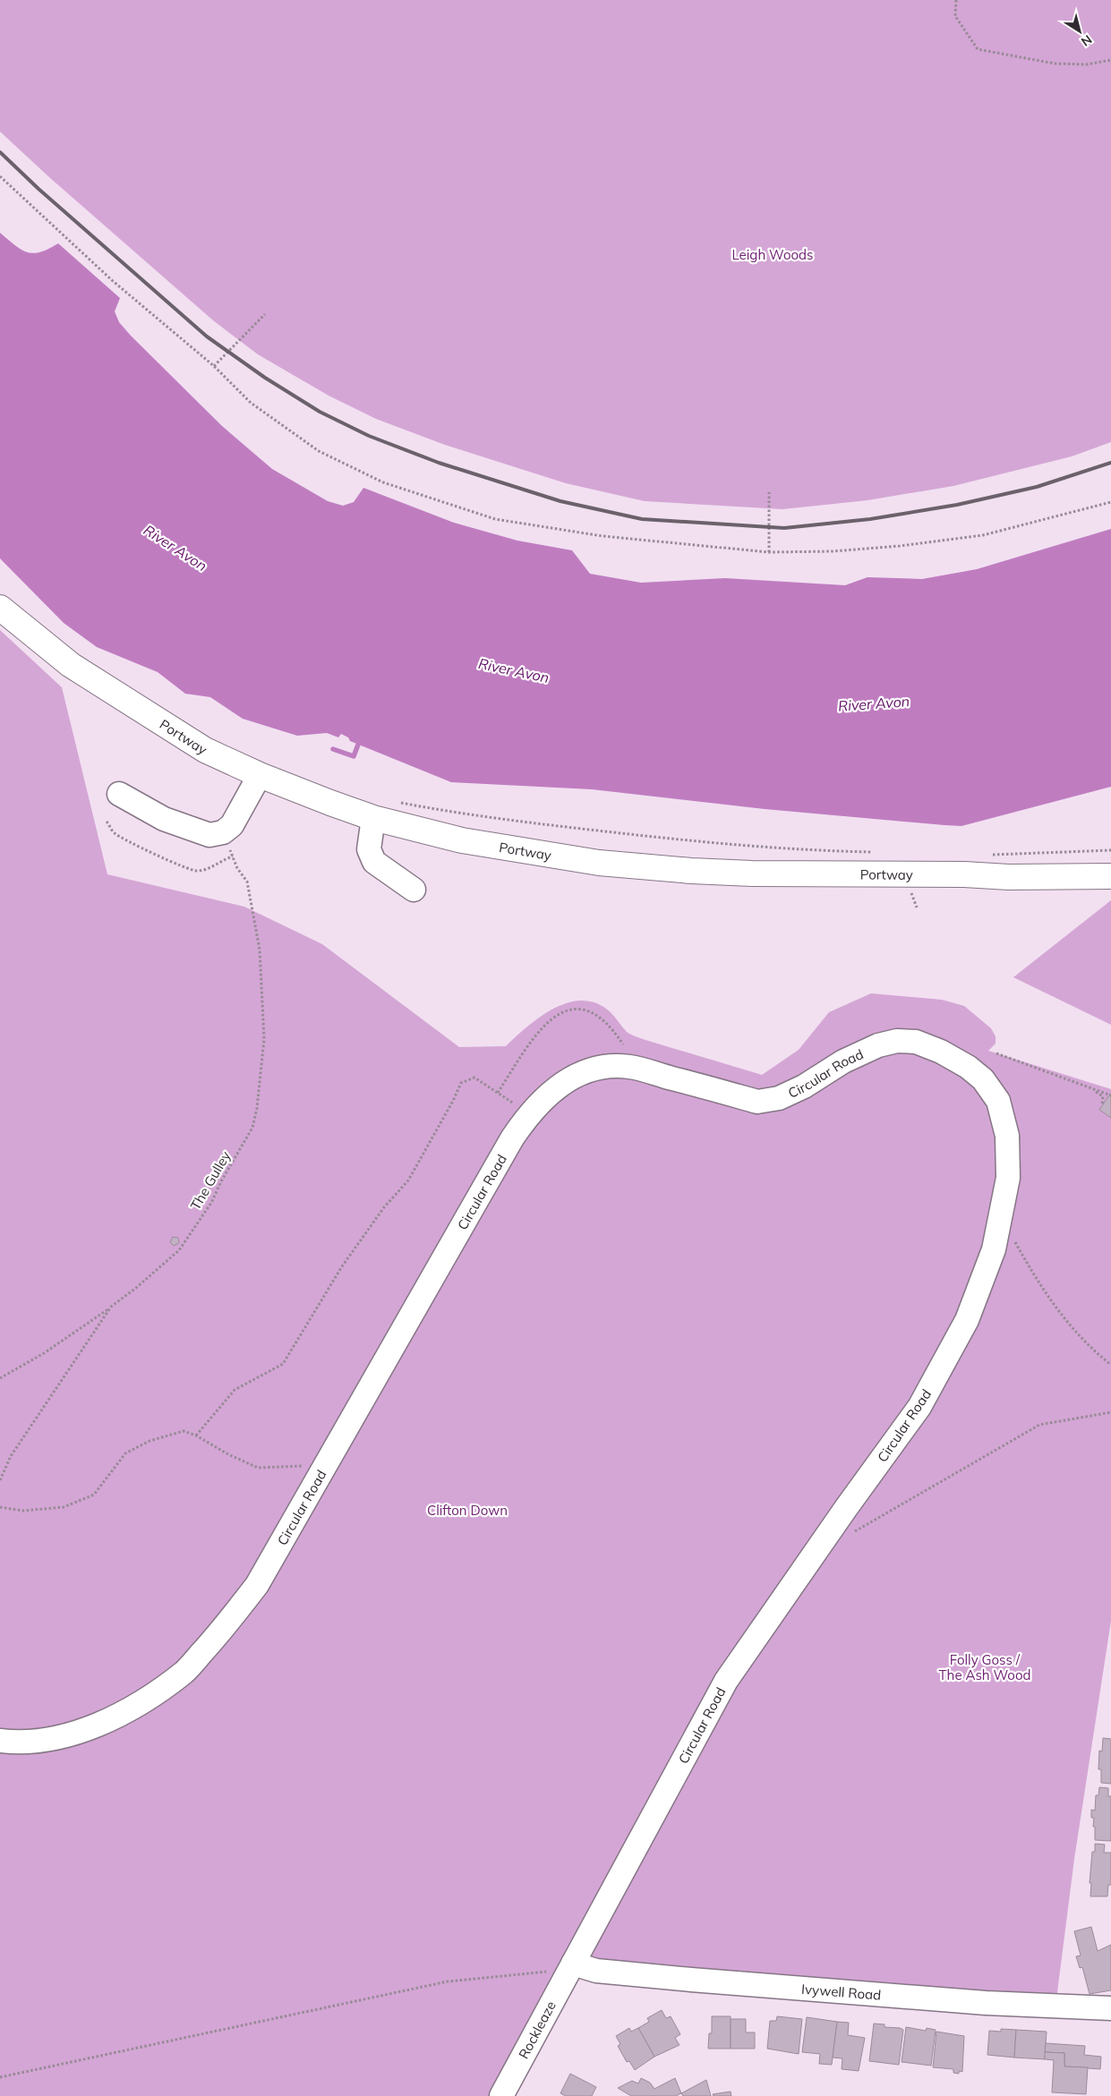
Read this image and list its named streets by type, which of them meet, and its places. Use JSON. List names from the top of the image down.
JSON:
{
  "streets": {
    "highway": ["Portway"],
    "street": ["Circular Road", "Ivywell Road", "Rockleaze"],
    "path": ["The Gulley"]
  },
  "crossings": [
    ["Circular Road", "Ivywell Road"],
    ["Circular Road", "Rockleaze"],
    ["Ivywell Road", "Rockleaze"]
  ],
  "water": ["River Avon"],
  "parks": ["Leigh Woods", "Clifton Down", "Folly Goss / The Ash Wood"],
  "north": "bottom right"
}
